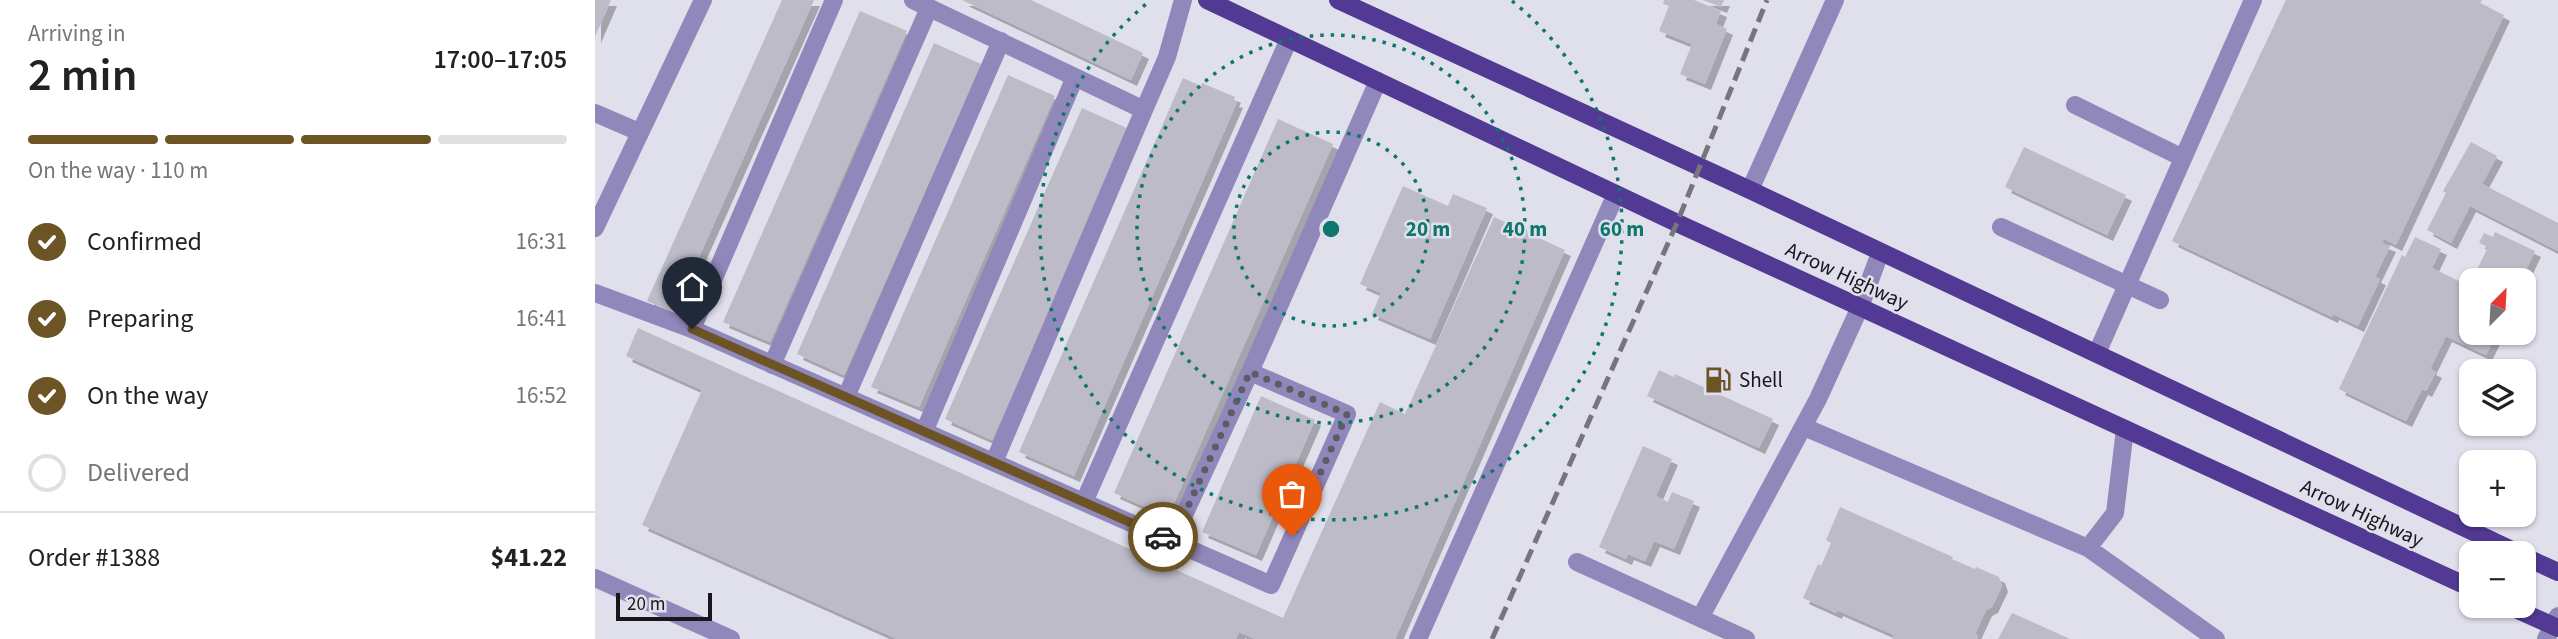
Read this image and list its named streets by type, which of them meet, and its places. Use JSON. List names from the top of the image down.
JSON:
{
  "streets": {
    "main road": ["Arrow Highway"]
  },
  "places": {
    "fuel station": ["Shell"]
  },
  "scale_bar": "20 m",
  "north": "top right",
  "page": {
    "heading": ["2 min", "Arriving in", "17:00–17:05"],
    "panel": ["Order #1388", "$41.22"],
    "bar": "On the way · 110 m",
    "list": [
      ["Confirmed", "16:31"],
      ["Preparing", "16:41"],
      ["On the way", "16:52"],
      "Delivered"
    ],
    "map_buttons": ["+", "−"],
    "scale": "20 m"
  },
  "rings": ["20 m", "40 m", "60 m"]
}
